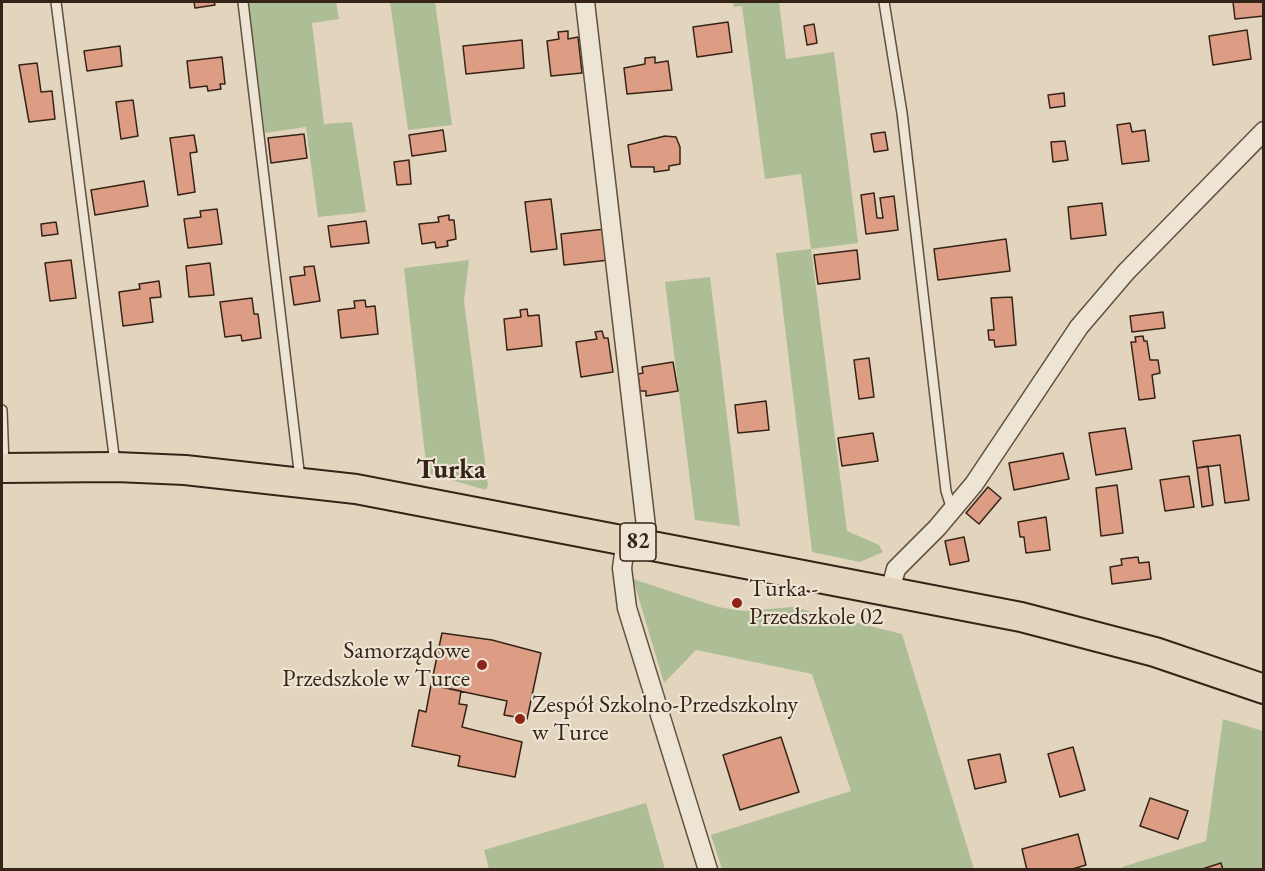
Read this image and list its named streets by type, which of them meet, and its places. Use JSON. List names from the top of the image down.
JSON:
{
  "streets": {
    "main road": ["82"]
  },
  "districts": ["Turka"],
  "places": ["Turka - Przedszkole 02", "Samorządowe Przedszkole w Turce", "Zespół Szkolno-Przedszkolny w Turce"]
}
